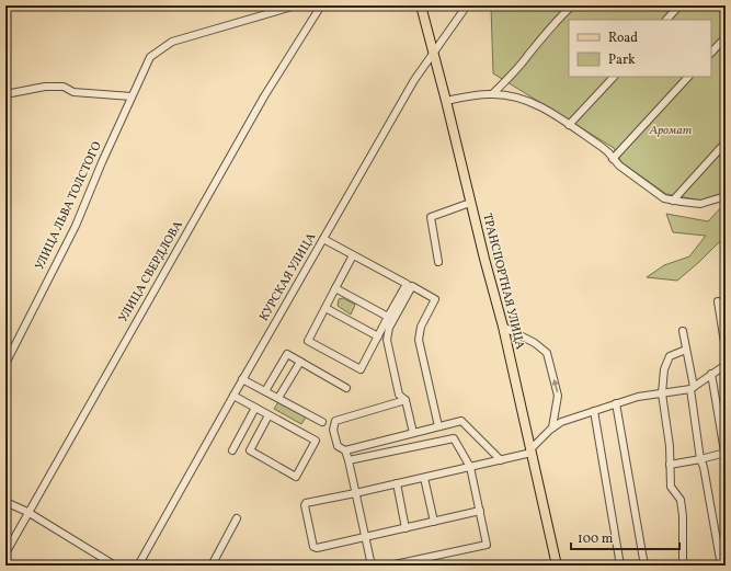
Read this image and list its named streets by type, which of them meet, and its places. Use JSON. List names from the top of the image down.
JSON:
{
  "streets": {
    "main road": ["ТРАНСПОРТНАЯ УЛИЦА"],
    "street": ["УЛИЦА ЛЬВА ТОЛСТОГО", "УЛИЦА СВЕРДЛОВА", "КУРСКАЯ УЛИЦА"]
  },
  "crossings": [
    ["КУРСКАЯ УЛИЦА", "ТРАНСПОРТНАЯ УЛИЦА"]
  ],
  "parks": ["Аромат"],
  "legend": ["Road", "Park"],
  "scale_bar": "100 m"
}
